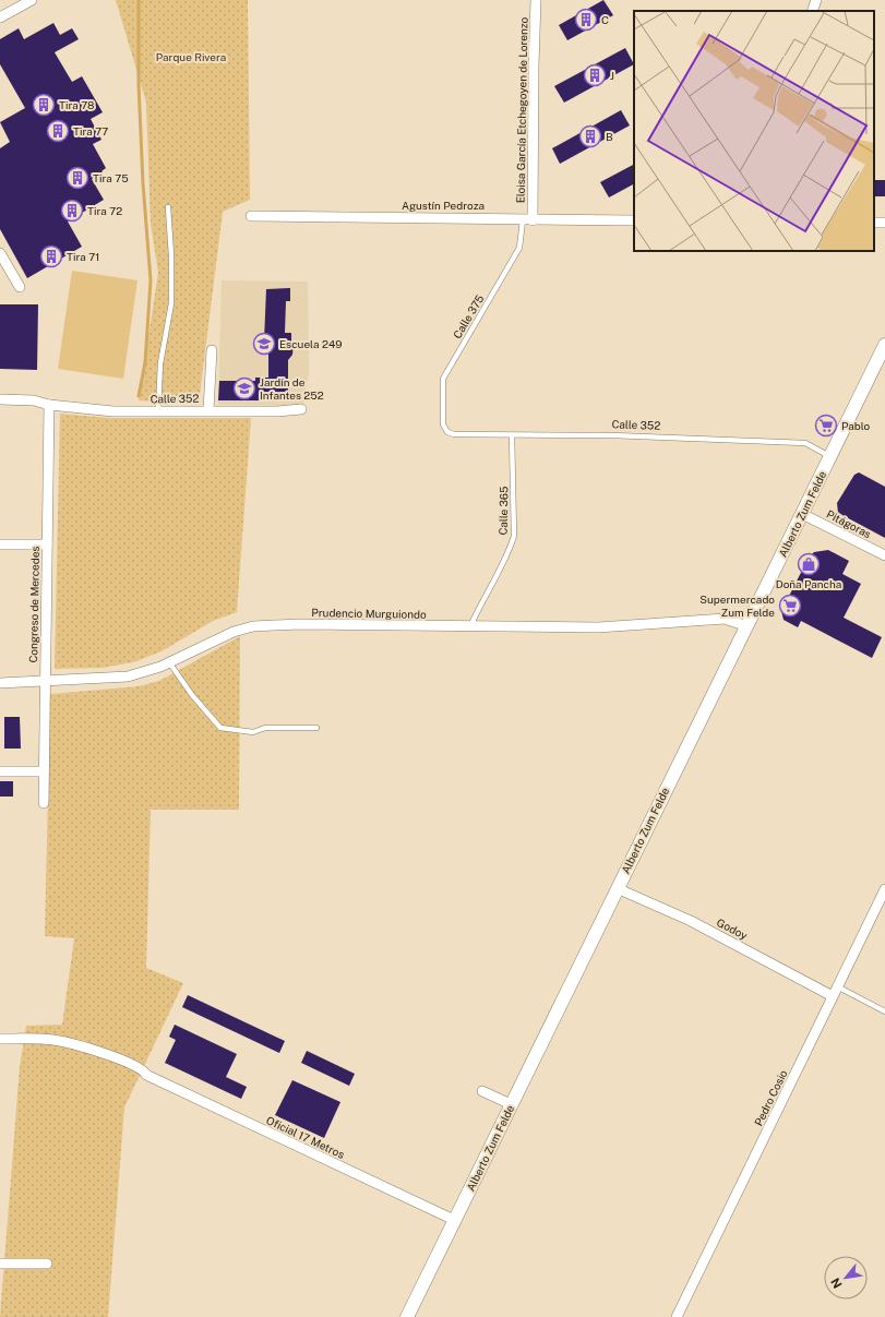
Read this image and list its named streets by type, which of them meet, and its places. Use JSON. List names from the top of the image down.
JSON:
{
  "streets": {
    "street": [
      "Eloisa García Etchegoyen de Lorenzo",
      "Agustín Pedroza",
      "Calle 352",
      "Alberto Zum Felde",
      "Pitágoras",
      "Congreso de Mercedes",
      "Prudencio Murguiondo",
      "Godoy",
      "Pedro Cosio",
      "Oficial 17 Metros"
    ],
    "lane": ["Calle 375", "Calle 365"]
  },
  "crossings": [
    ["Eloisa García Etchegoyen de Lorenzo", "Agustín Pedroza"],
    ["Eloisa García Etchegoyen de Lorenzo", "Calle 375"],
    ["Agustín Pedroza", "Calle 375"],
    ["Calle 375", "Calle 352"],
    ["Calle 352", "Calle 365"],
    ["Calle 352", "Alberto Zum Felde"],
    ["Calle 352", "Congreso de Mercedes"],
    ["Calle 365", "Prudencio Murguiondo"],
    ["Alberto Zum Felde", "Pitágoras"],
    ["Alberto Zum Felde", "Prudencio Murguiondo"],
    ["Alberto Zum Felde", "Godoy"],
    ["Alberto Zum Felde", "Oficial 17 Metros"],
    ["Congreso de Mercedes", "Prudencio Murguiondo"],
    ["Godoy", "Pedro Cosio"]
  ],
  "parks": ["Parque Rivera"],
  "places": {
    "building": [
      "C",
      "J",
      "Tira 78",
      "Tira 77",
      "B",
      "Tira 75",
      "Tira 72",
      "Tira 71"
    ],
    "school or university": ["Escuela 249", "Jardín de Infantes 252"],
    "supermarket": ["Pablo", "Supermercado Zum Felde"],
    "shop": ["Doña Pancha"]
  },
  "north": "bottom left"
}
